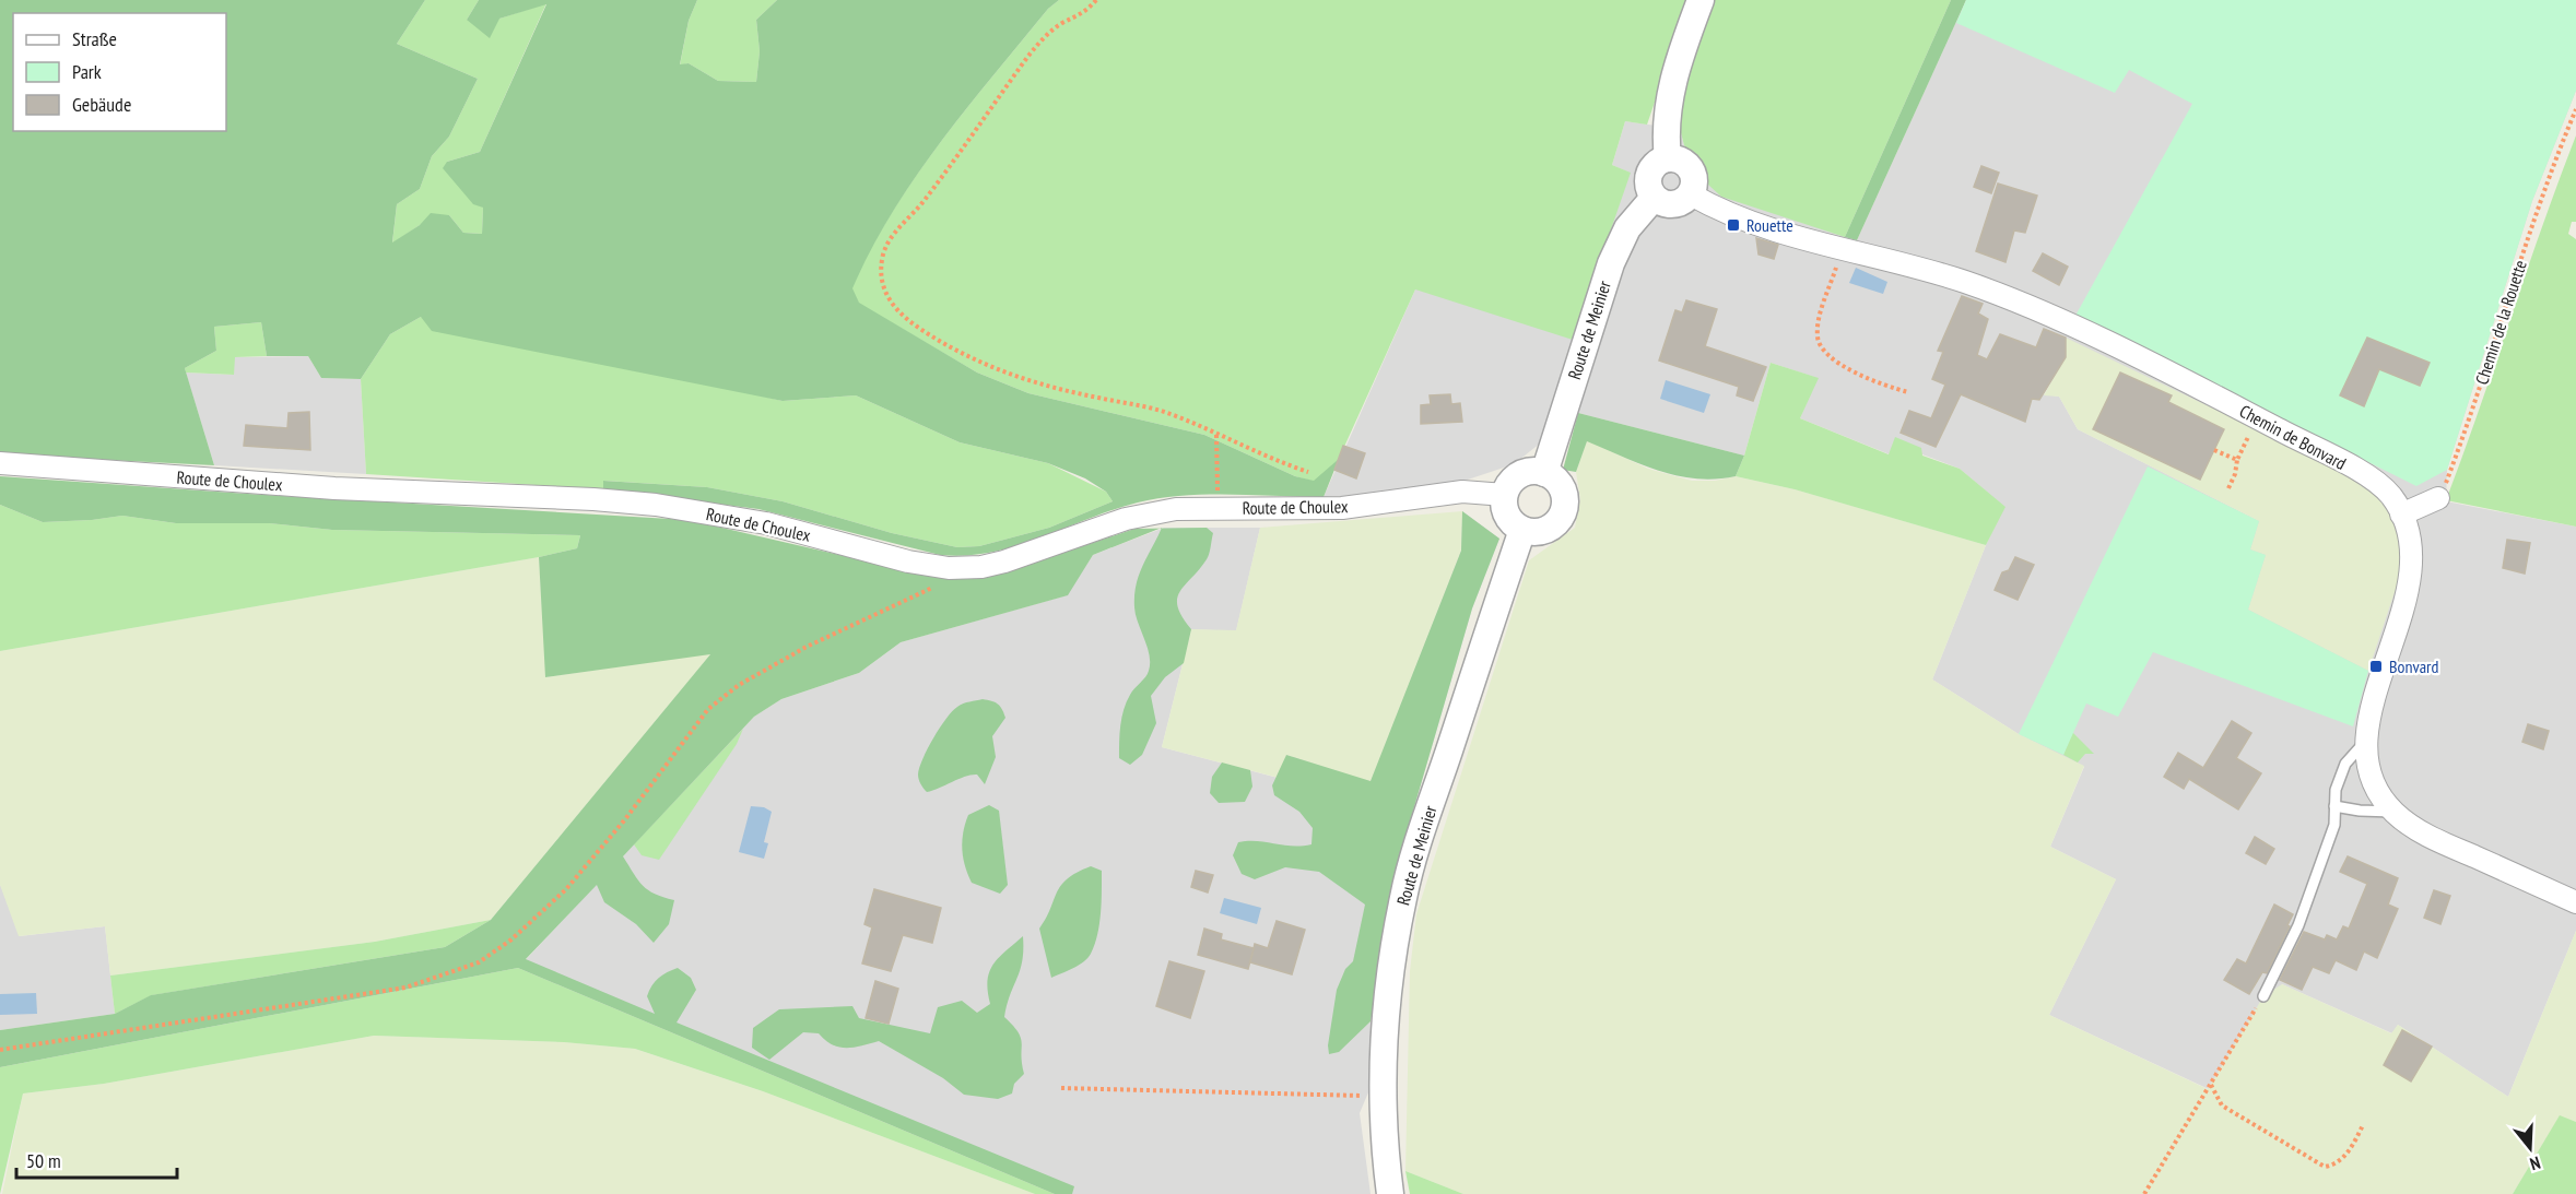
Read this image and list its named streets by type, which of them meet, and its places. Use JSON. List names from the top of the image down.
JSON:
{
  "streets": {
    "street": ["Route de Meinier", "Chemin de Bonvard", "Route de Choulex"],
    "path": ["Chemin de la Rouette"]
  },
  "crossings": [
    ["Route de Meinier", "Chemin de Bonvard"],
    ["Route de Meinier", "Route de Choulex"]
  ],
  "places": {
    "transit": ["Rouette", "Bonvard"]
  },
  "legend": ["Straße", "Park", "Gebäude"],
  "scale_bar": "50 m",
  "north": "bottom"
}
